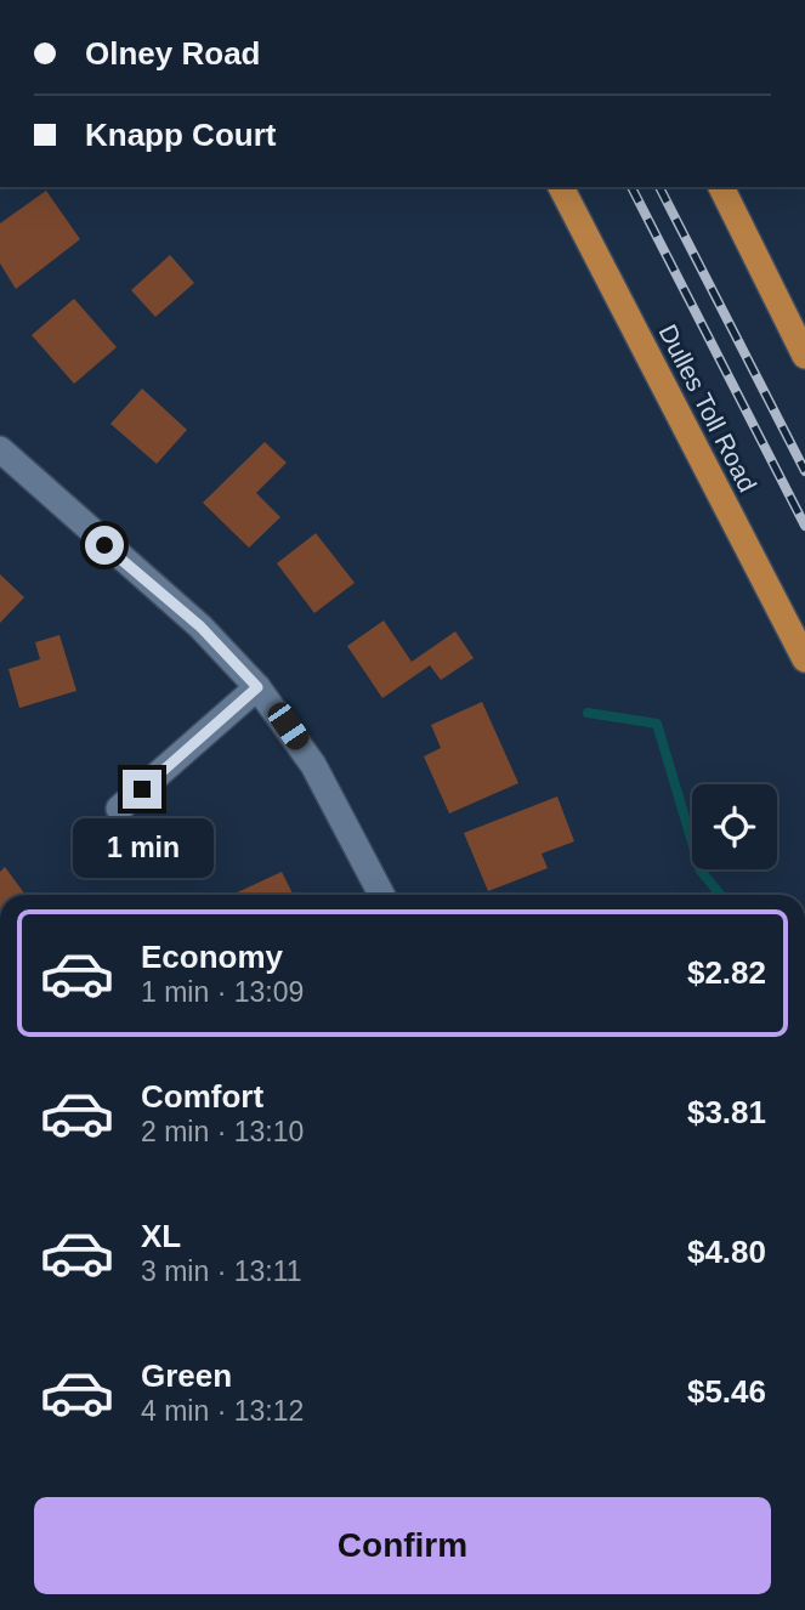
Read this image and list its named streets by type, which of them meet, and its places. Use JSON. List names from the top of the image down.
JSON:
{
  "streets": {
    "highway": ["Dulles Toll Road"]
  },
  "page": {
    "banner": ["Olney Road", "Knapp Court"],
    "bubble": "1 min",
    "list": [
      {
        "name": "Economy",
        "note": "1 min · 13:09",
        "value": "$2.82"
      },
      {
        "name": "Comfort",
        "note": "2 min · 13:10",
        "value": "$3.81"
      },
      {
        "name": "XL",
        "note": "3 min · 13:11",
        "value": "$4.80"
      },
      {
        "name": "Green",
        "note": "4 min · 13:12",
        "value": "$5.46"
      }
    ],
    "buttons": "Confirm"
  }
}
